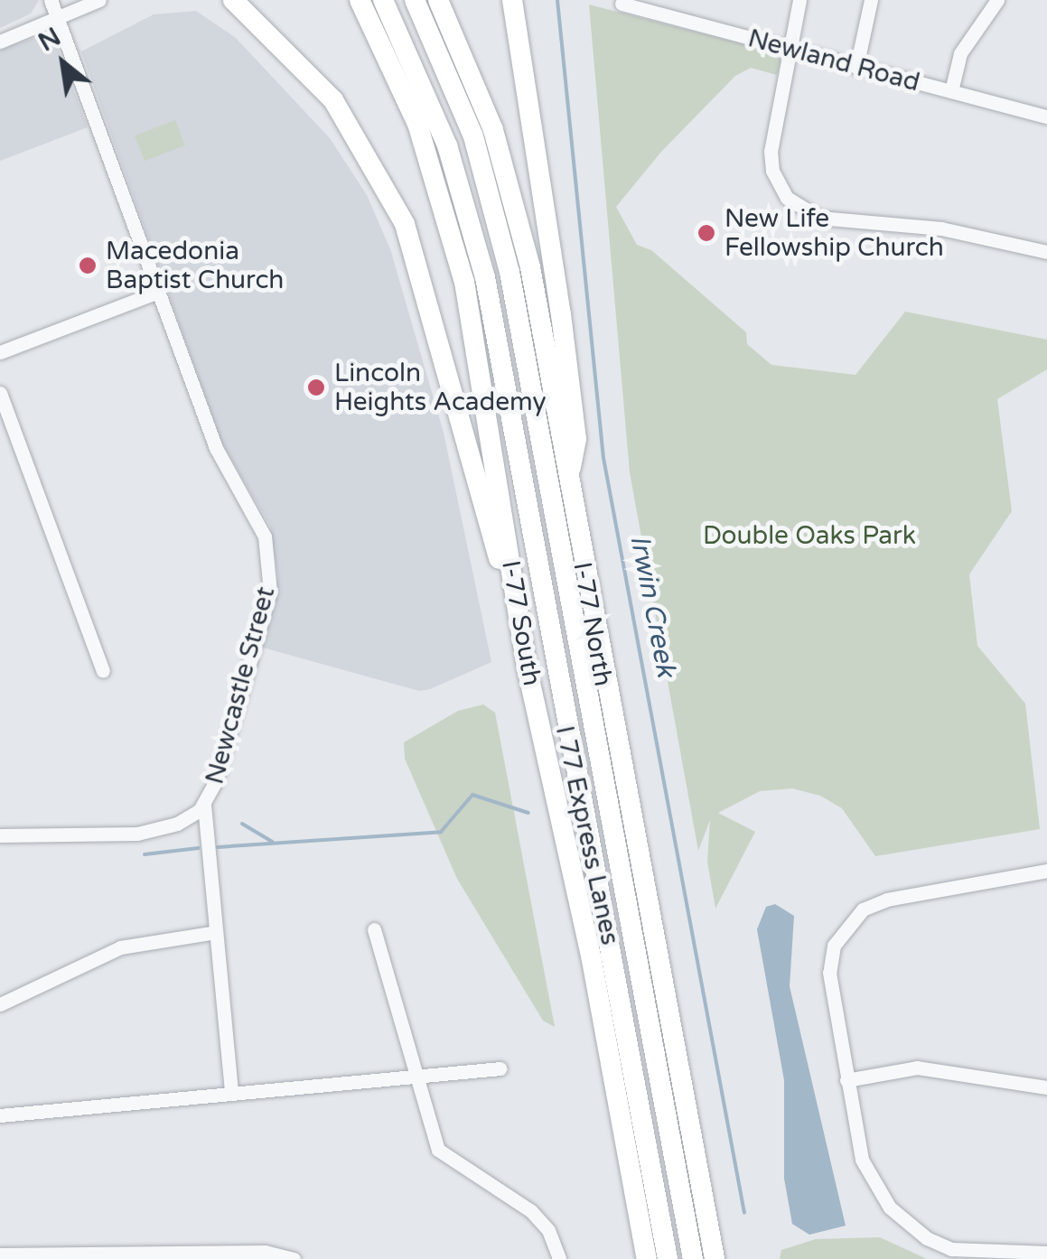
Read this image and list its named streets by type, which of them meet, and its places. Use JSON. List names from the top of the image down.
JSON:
{
  "streets": {
    "highway": ["I-77 South", "I-77 North", "I 77 Express Lanes"],
    "street": ["Newland Road", "Newcastle Street"]
  },
  "water": ["Irwin Creek"],
  "parks": ["Double Oaks Park"],
  "places": ["New Life Fellowship Church", "Macedonia Baptist Church", "Lincoln Heights Academy"],
  "north": "top left"
}
